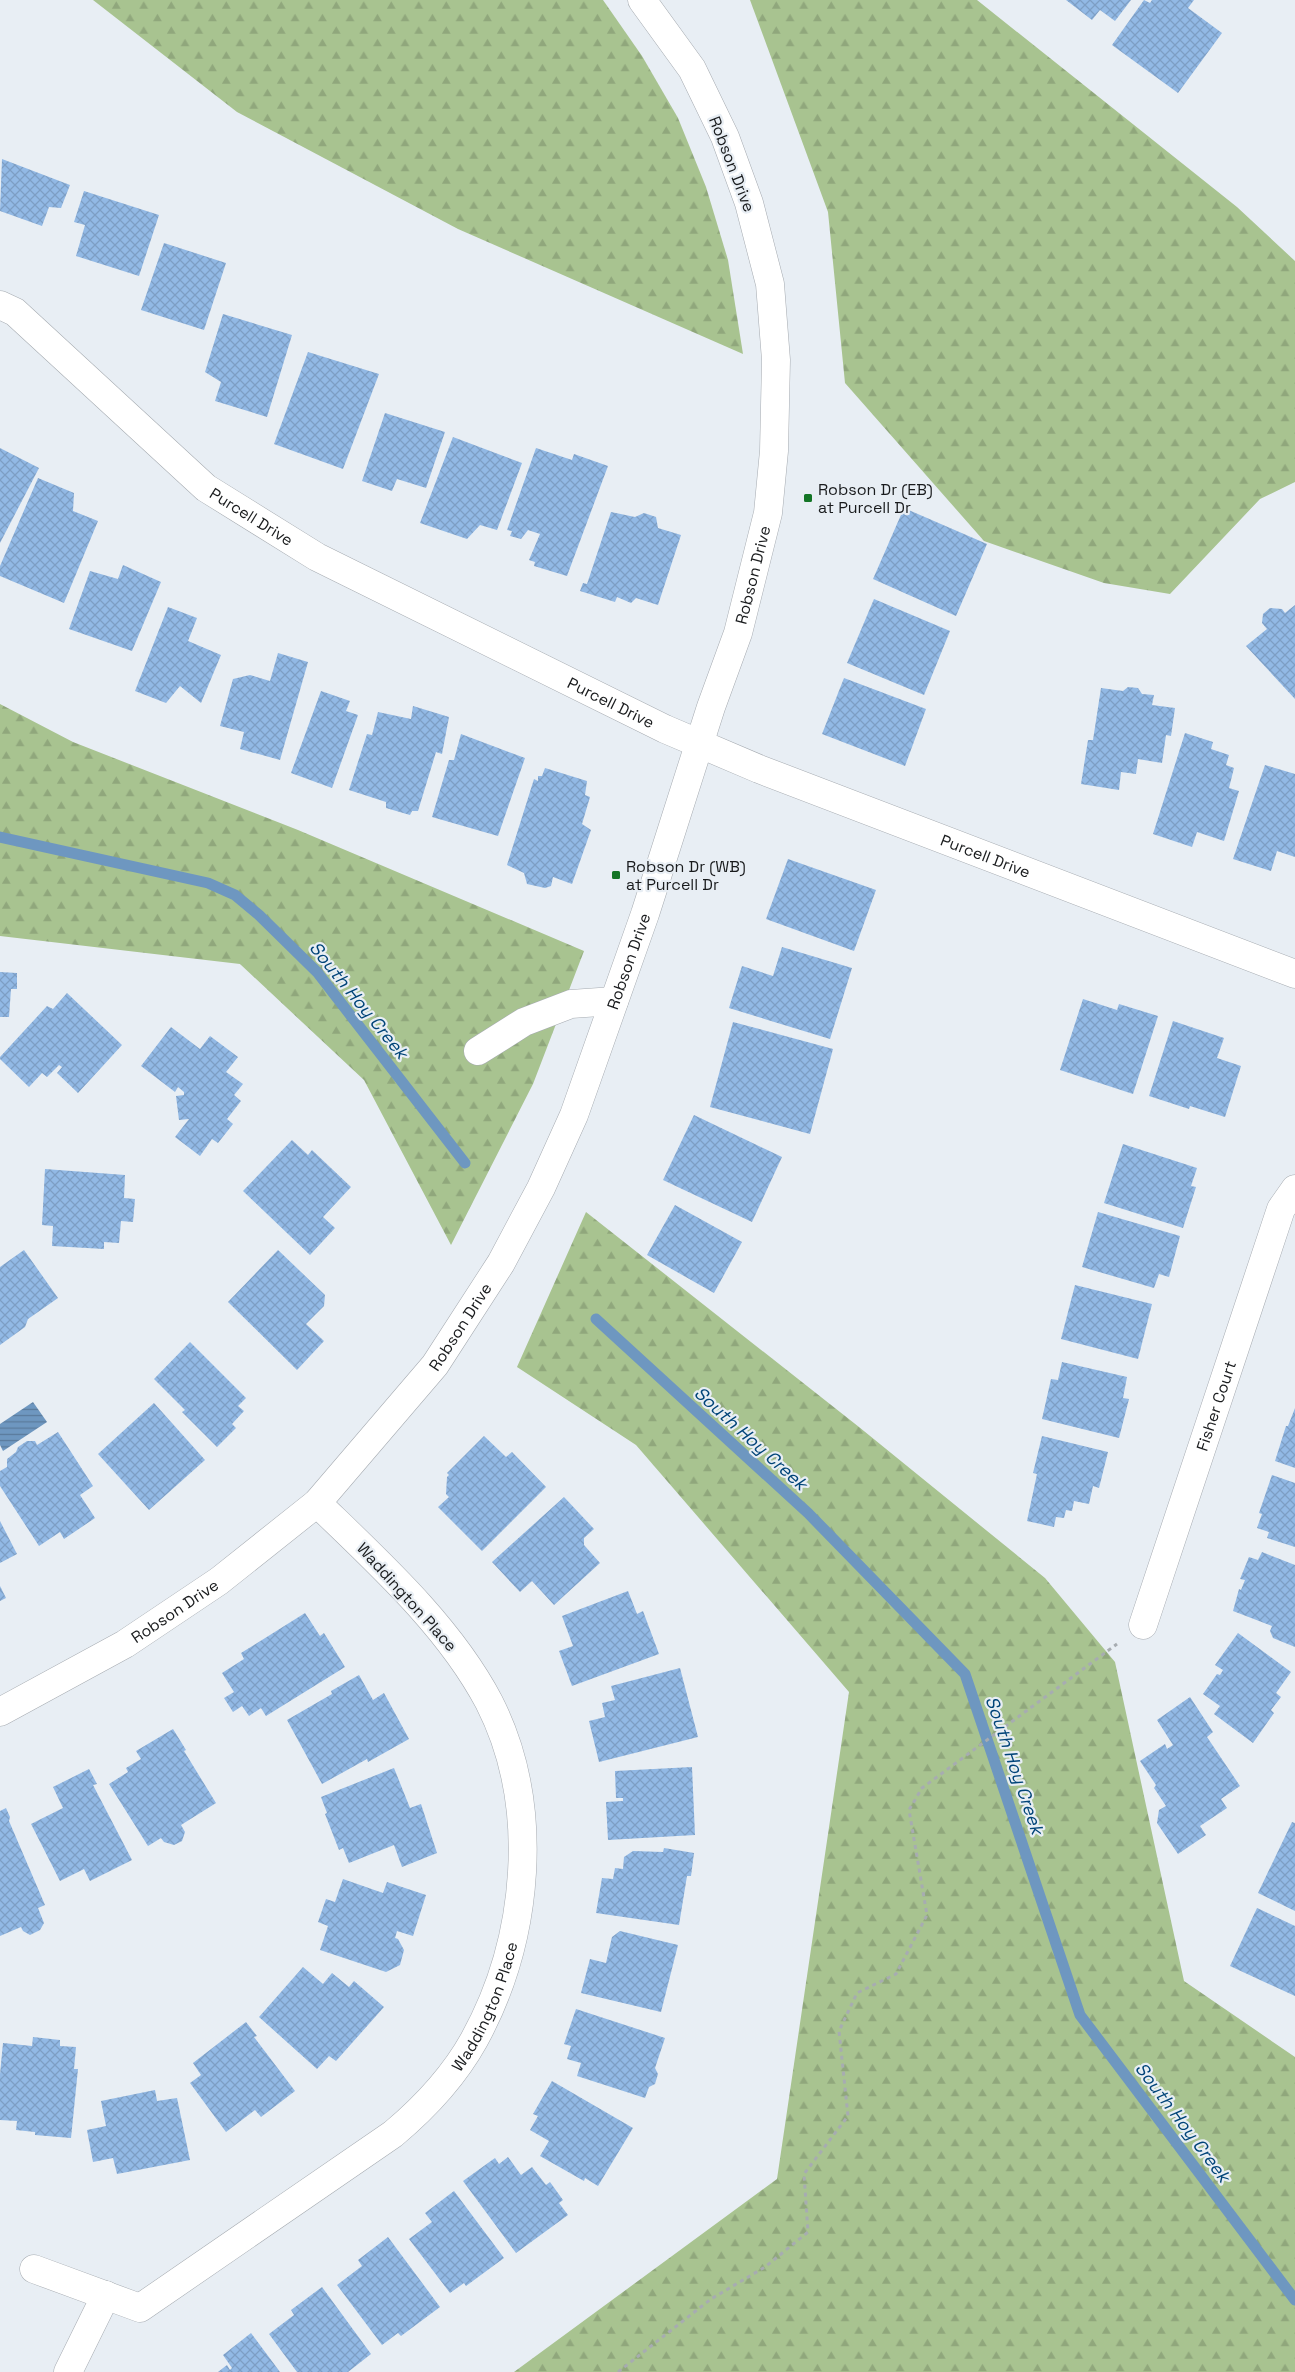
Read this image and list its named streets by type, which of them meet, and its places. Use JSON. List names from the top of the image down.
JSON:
{
  "streets": {
    "street": [
      "Robson Drive",
      "Purcell Drive",
      "Fisher Court",
      "Waddington Place"
    ]
  },
  "crossings": [
    ["Robson Drive", "Purcell Drive"],
    ["Robson Drive", "Waddington Place"]
  ],
  "water": ["South Hoy Creek"],
  "places": {
    "transit": ["Robson Dr (EB) at Purcell Dr", "Robson Dr (WB) at Purcell Dr"]
  }
}
